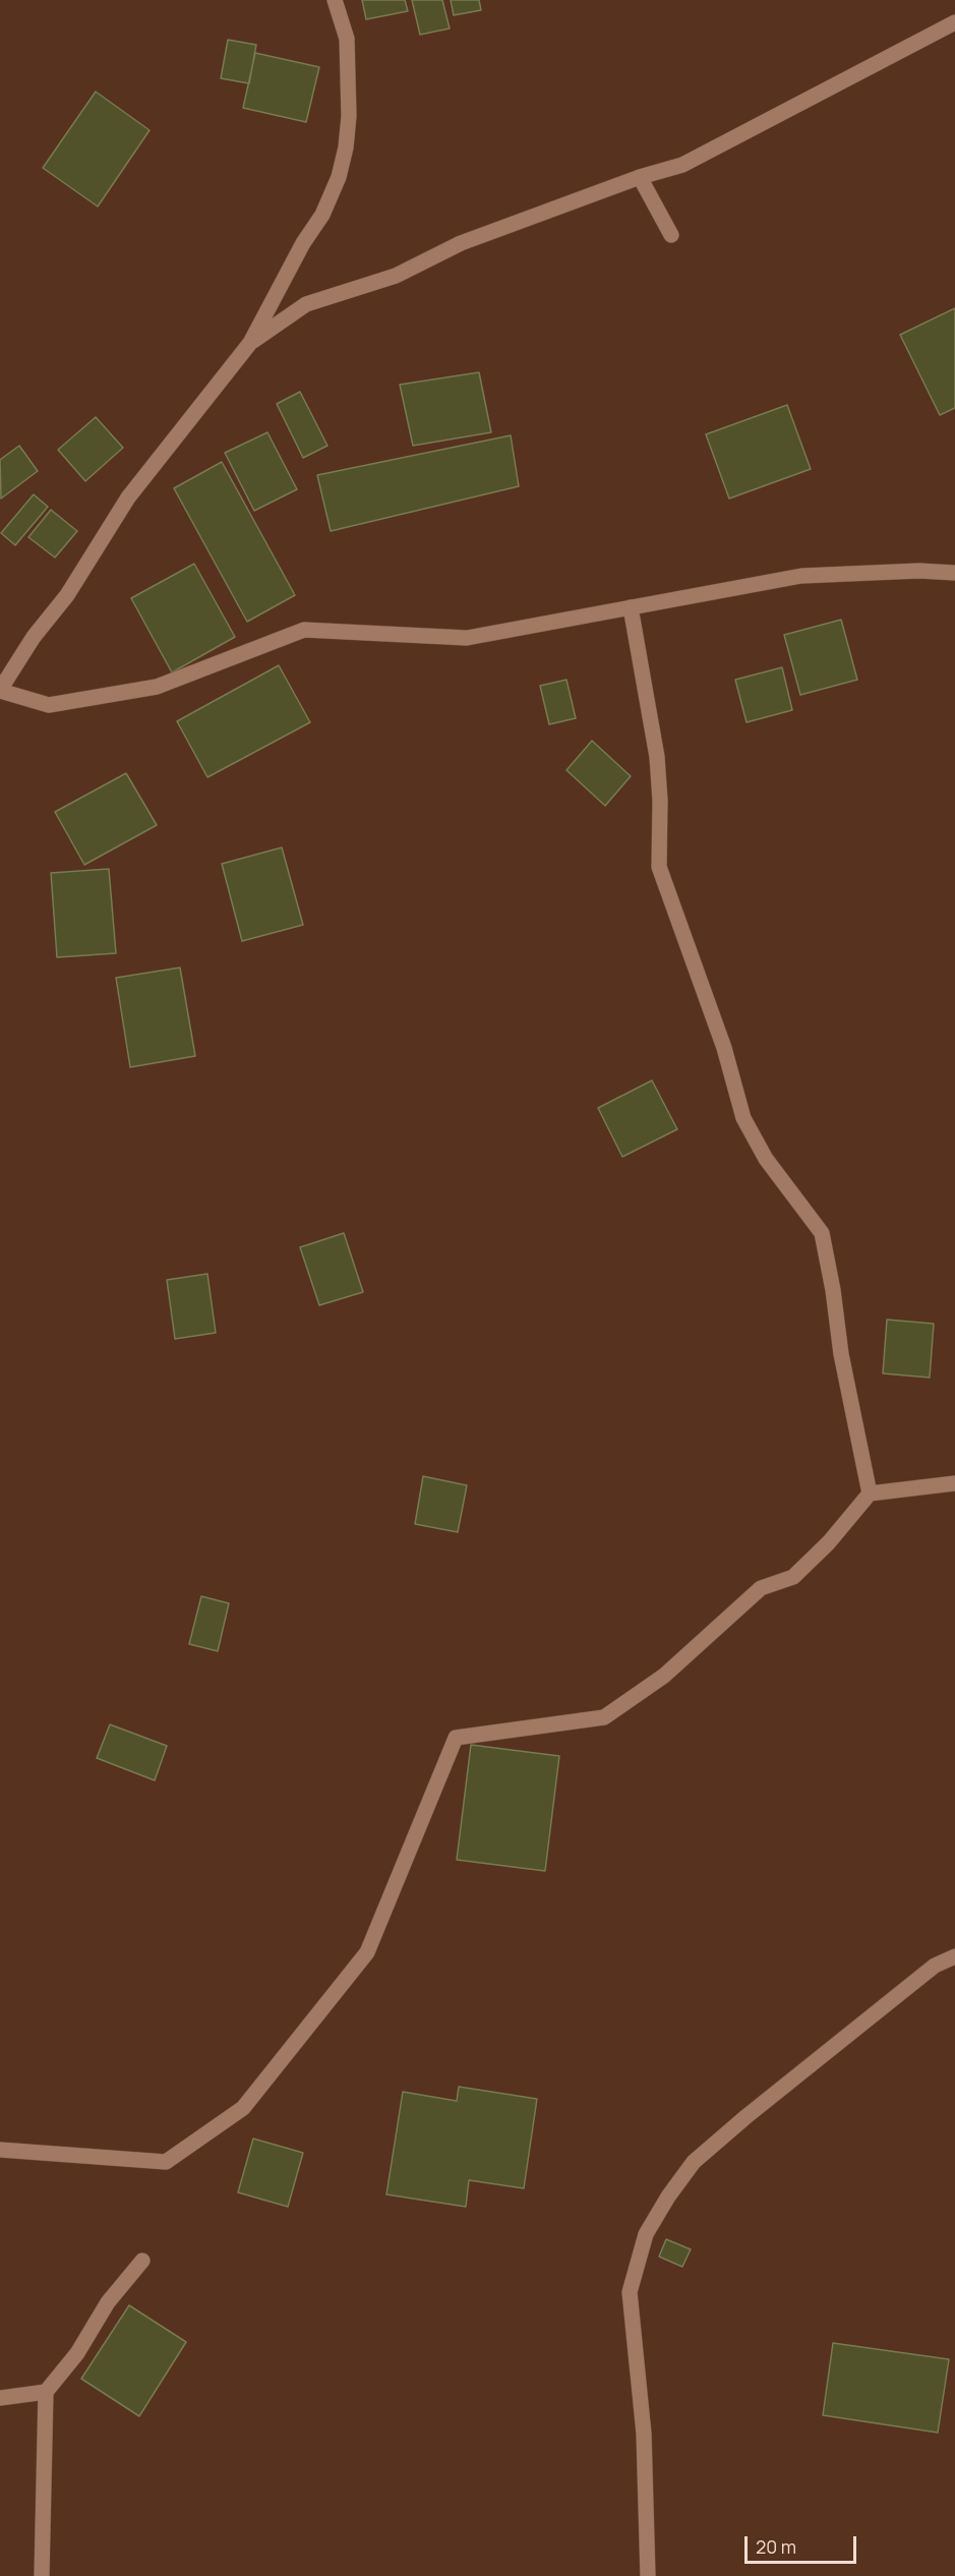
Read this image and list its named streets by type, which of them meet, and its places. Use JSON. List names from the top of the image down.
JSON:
{
  "scale_bar": "20 m"
}
